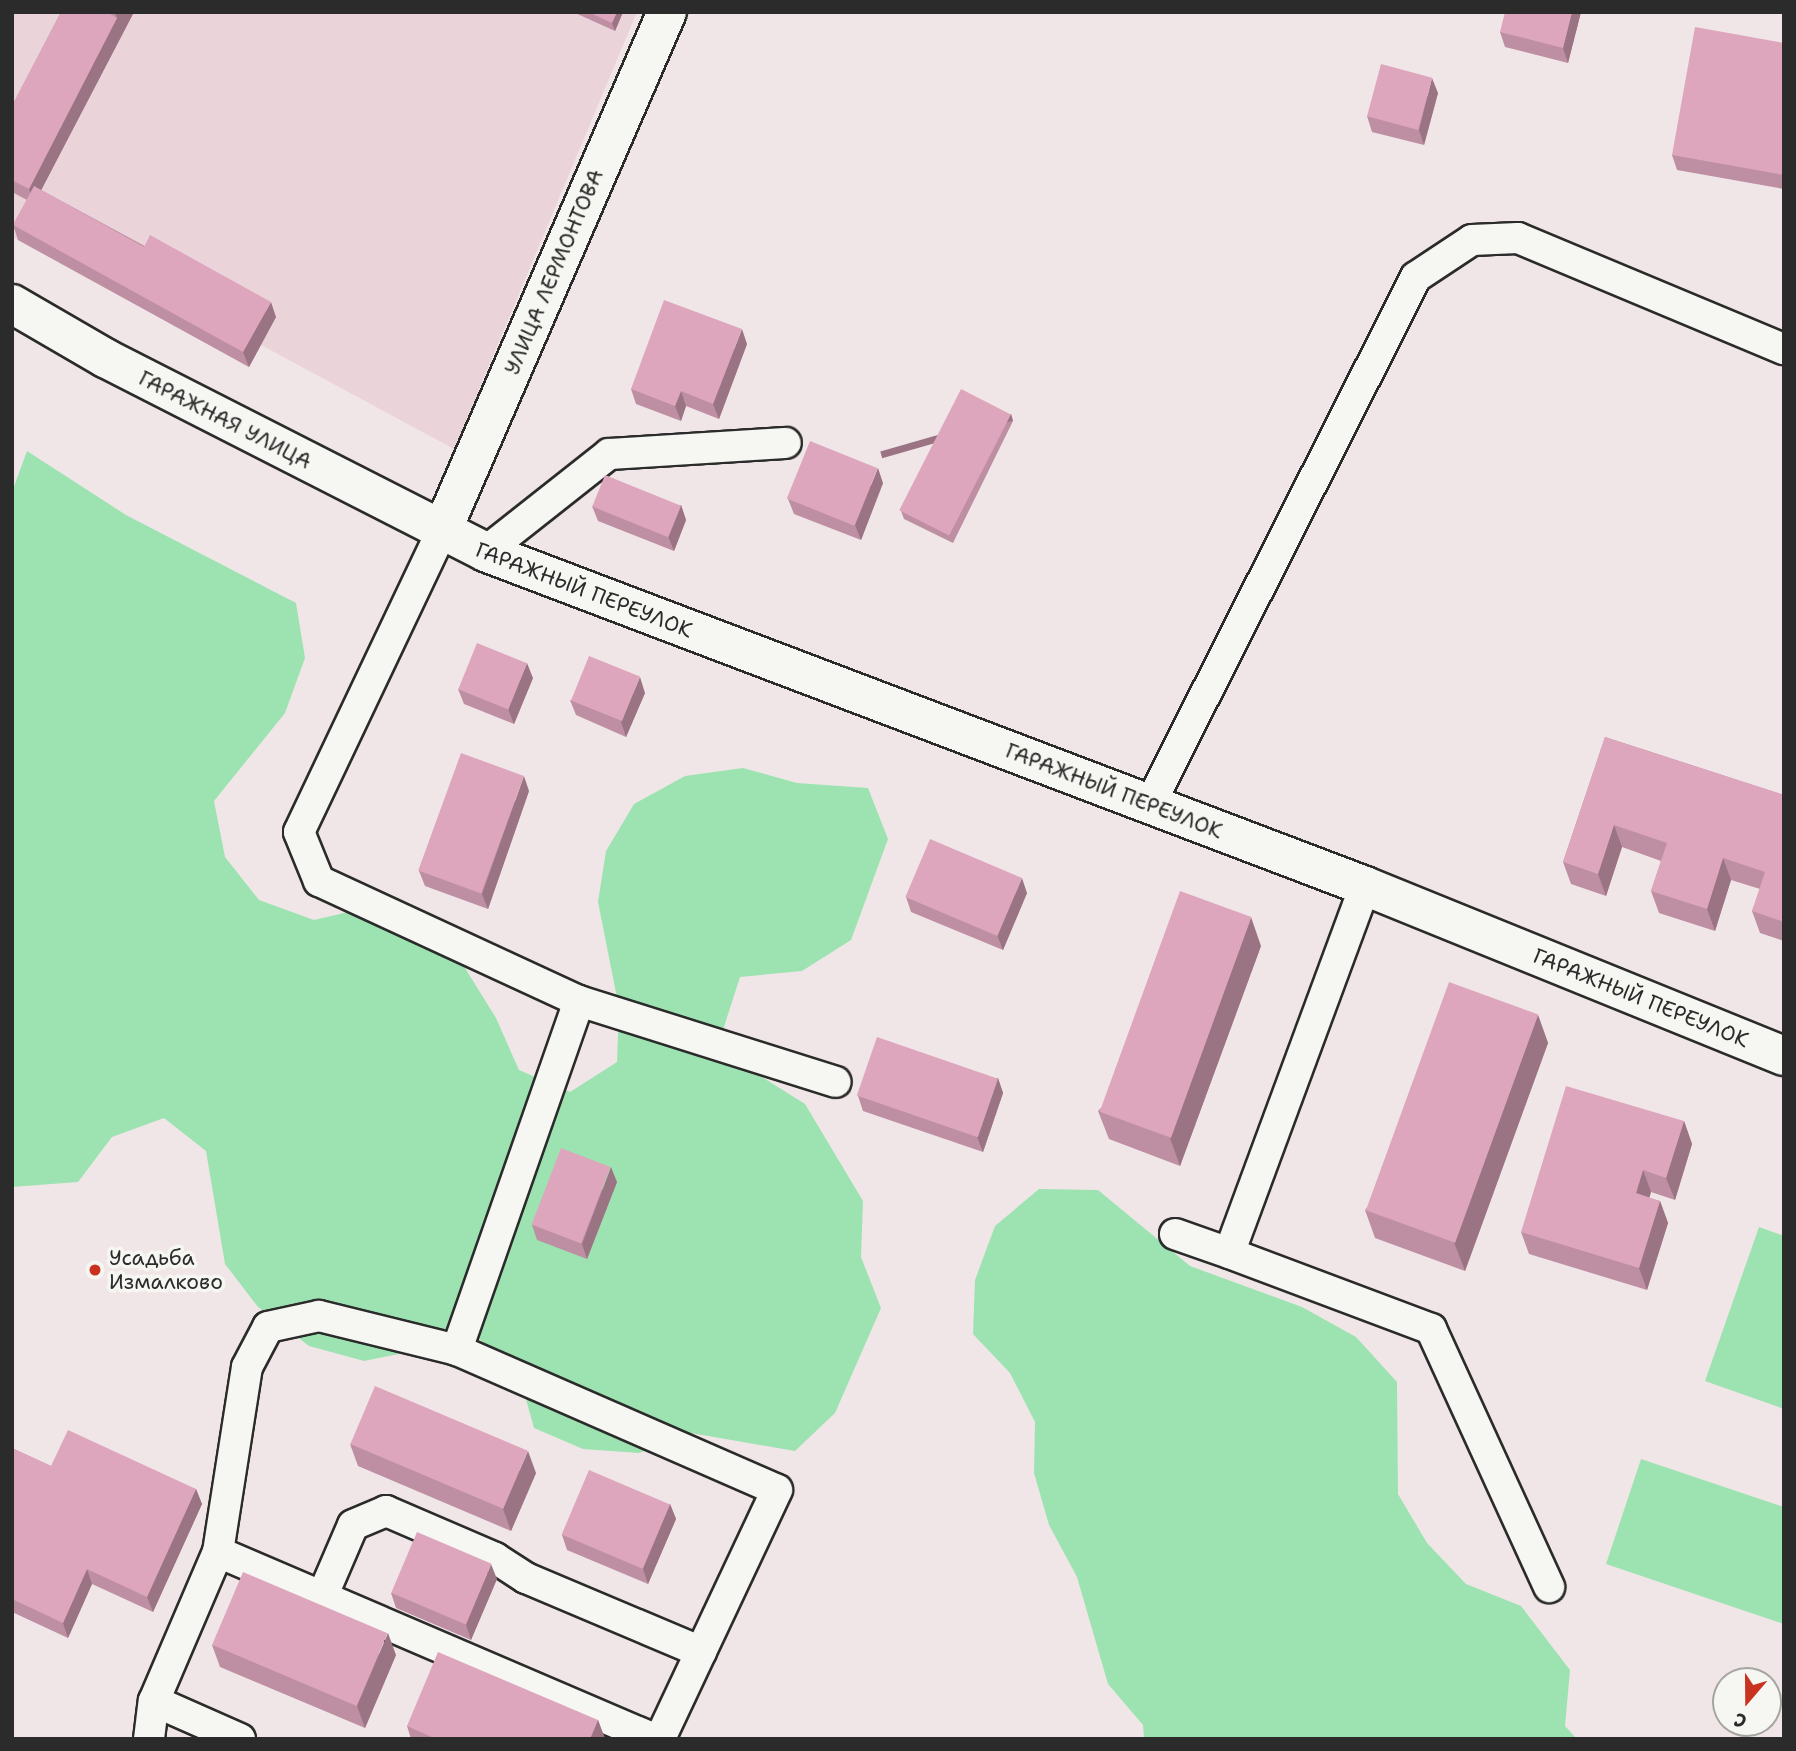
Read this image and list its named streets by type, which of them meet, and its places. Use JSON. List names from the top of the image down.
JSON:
{
  "streets": {
    "street": ["УЛИЦА ЛЕРМОНТОВА", "ГАРАЖНАЯ УЛИЦА", "ГАРАЖНЫЙ ПЕРЕУЛОК"]
  },
  "crossings": [
    ["УЛИЦА ЛЕРМОНТОВА", "ГАРАЖНАЯ УЛИЦА"],
    ["УЛИЦА ЛЕРМОНТОВА", "ГАРАЖНЫЙ ПЕРЕУЛОК"],
    ["ГАРАЖНАЯ УЛИЦА", "ГАРАЖНЫЙ ПЕРЕУЛОК"]
  ],
  "places": ["Усадьба Измалково"],
  "north": "bottom"
}
